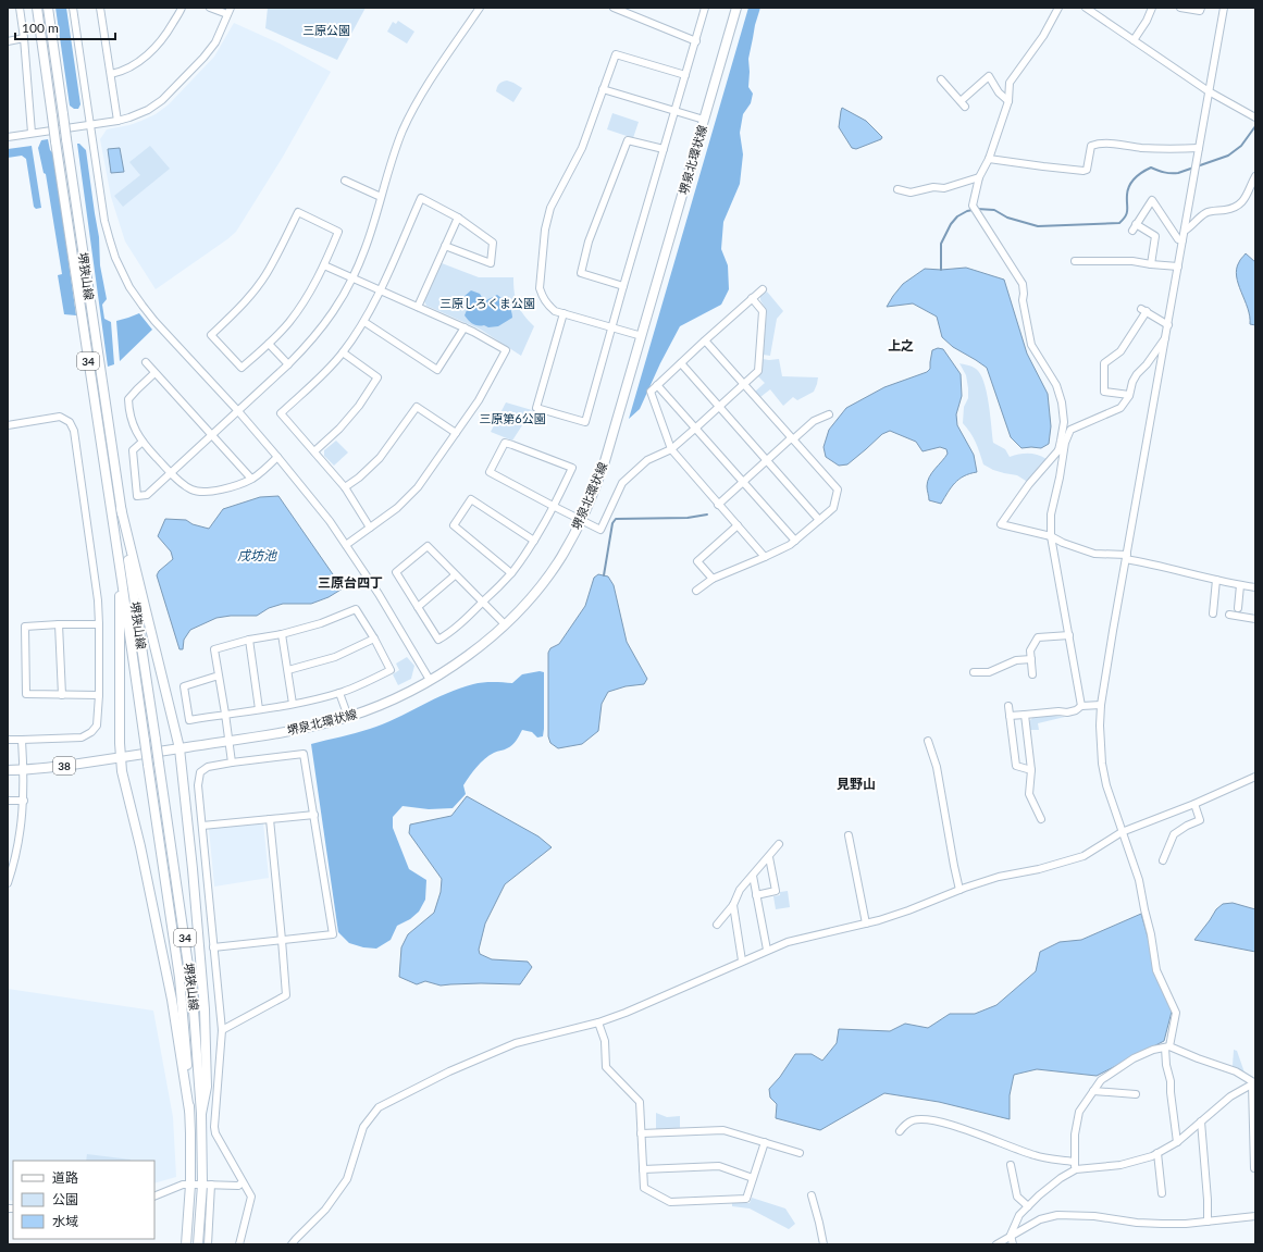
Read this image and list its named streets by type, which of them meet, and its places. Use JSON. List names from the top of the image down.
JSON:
{
  "streets": {
    "main road": [
      "堺泉北環状線",
      "堺狭山線",
      "34",
      "38"
    ]
  },
  "crossings": [
    ["堺泉北環状線", "38"]
  ],
  "districts": ["上之", "三原台四丁", "見野山"],
  "water": ["戌坊池"],
  "parks": ["三原公園", "三原しろくま公園", "三原第6公園"],
  "legend": ["道路", "公園", "水域"],
  "scale_bar": "100 m"
}
